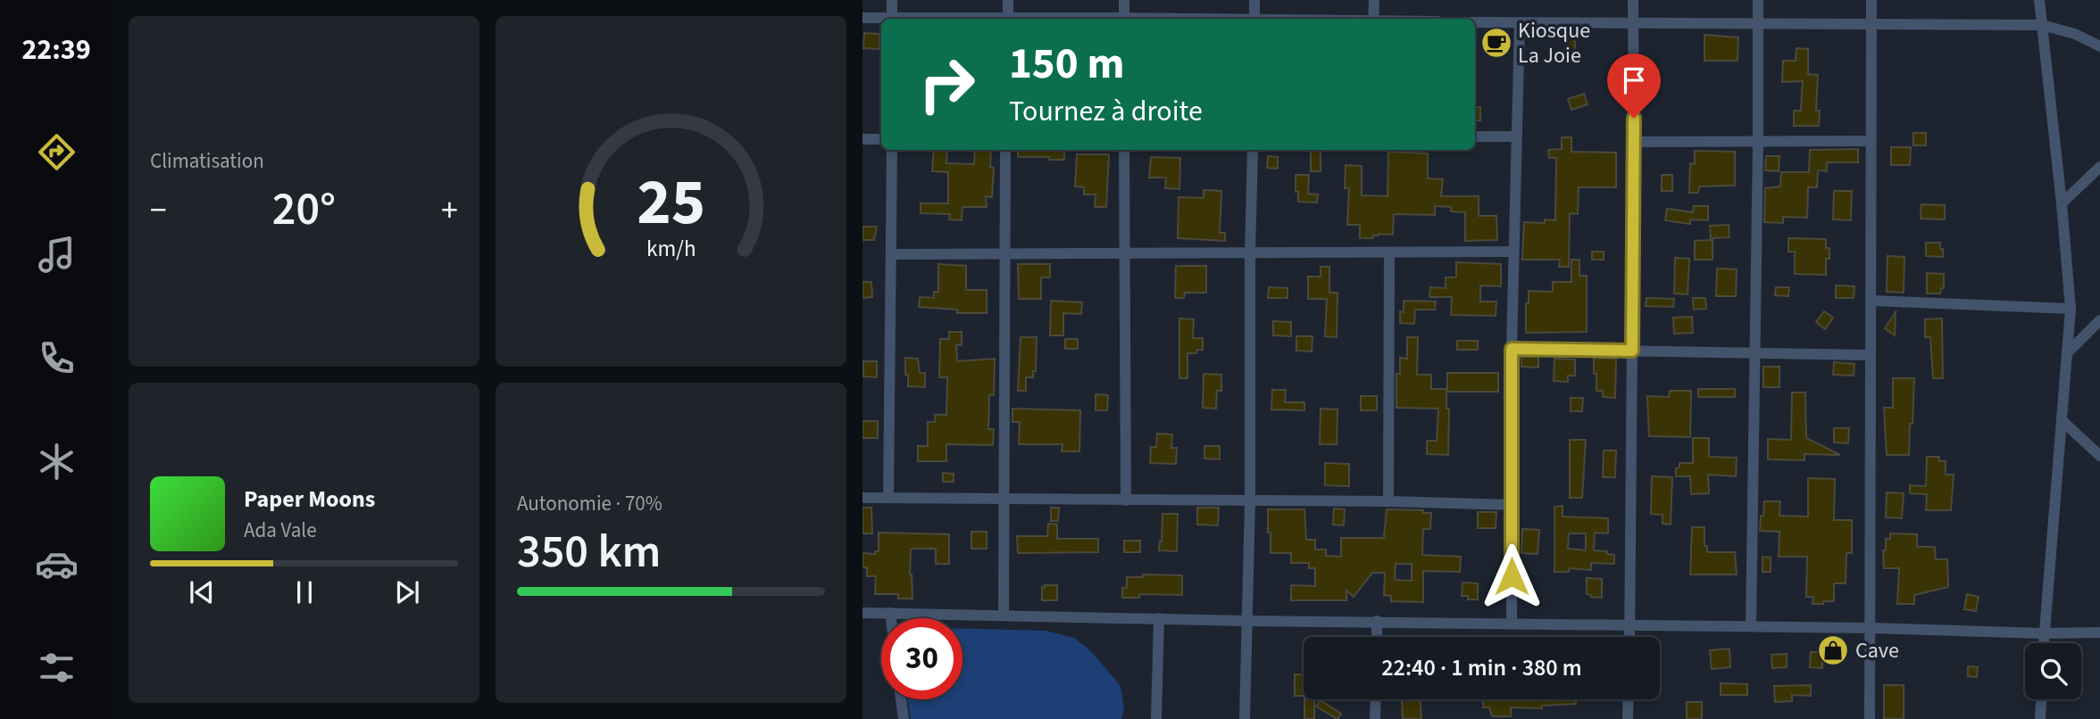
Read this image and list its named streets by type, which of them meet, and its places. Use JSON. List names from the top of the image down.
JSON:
{
  "places": {
    "cafe": ["Kiosque La Joie"],
    "shop": ["Cave"]
  },
  "page": {
    "tabs": "22:39",
    "tile": [
      "Climatisation",
      ["Autonomie · 70%", "350 km"]
    ],
    "turn": ["150 m", "Tournez à droite"],
    "heat": ["−", "20°", "+"],
    "song": ["Paper Moons", "Ada Vale"],
    "limit": "30",
    "trip": "22:40 · 1 min · 380 m",
    "gauge": ["25", "km/h"]
  }
}
